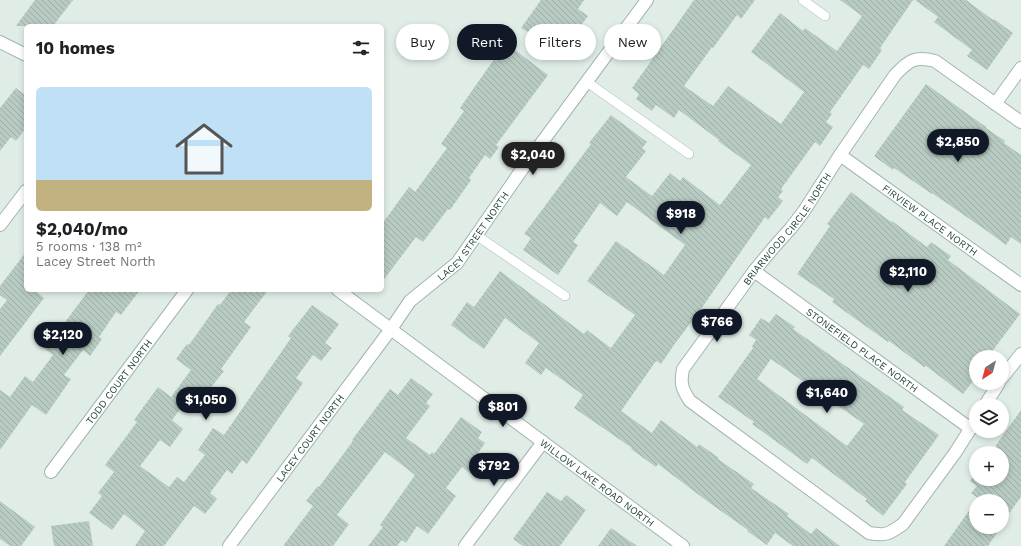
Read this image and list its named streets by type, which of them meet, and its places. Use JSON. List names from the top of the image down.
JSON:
{
  "streets": {
    "street": [
      "FIRVIEW PLACE NORTH",
      "BRIARWOOD CIRCLE NORTH",
      "LACEY STREET NORTH",
      "STONEFIELD PLACE NORTH",
      "TODD COURT NORTH",
      "LACEY COURT NORTH",
      "WILLOW LAKE ROAD NORTH"
    ]
  },
  "crossings": [
    ["FIRVIEW PLACE NORTH", "BRIARWOOD CIRCLE NORTH"],
    ["BRIARWOOD CIRCLE NORTH", "STONEFIELD PLACE NORTH"],
    ["LACEY STREET NORTH", "LACEY COURT NORTH"],
    ["LACEY STREET NORTH", "WILLOW LAKE ROAD NORTH"],
    ["LACEY COURT NORTH", "WILLOW LAKE ROAD NORTH"]
  ],
  "north": "bottom left",
  "page": {
    "chip": [
      "Buy",
      "Rent",
      "Filters",
      "New"
    ],
    "heading": "10 homes",
    "list": [
      {
        "name": "$2,040/mo",
        "note": "5 rooms · 138 m² · Lacey Street North"
      }
    ],
    "price": [
      "$2,850",
      "$2,040",
      "$918",
      "$2,110",
      "$766",
      "$2,120",
      "$1,640",
      "$1,050",
      "$801",
      "$792"
    ],
    "map_buttons": ["+", "−"]
  }
}
